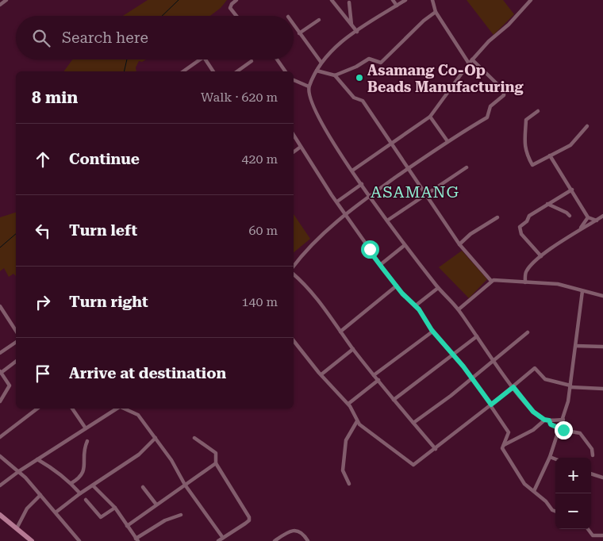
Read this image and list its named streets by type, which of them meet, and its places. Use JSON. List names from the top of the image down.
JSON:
{
  "districts": ["ASAMANG"],
  "places": ["Asamang Co-Op Beads Manufacturing"],
  "page": {
    "search": "Search here",
    "heading": ["8 min", "Walk · 620 m"],
    "list": [
      ["Continue", "420 m"],
      ["Turn left", "60 m"],
      ["Turn right", "140 m"],
      "Arrive at destination"
    ],
    "map_buttons": ["+", "−"]
  }
}
